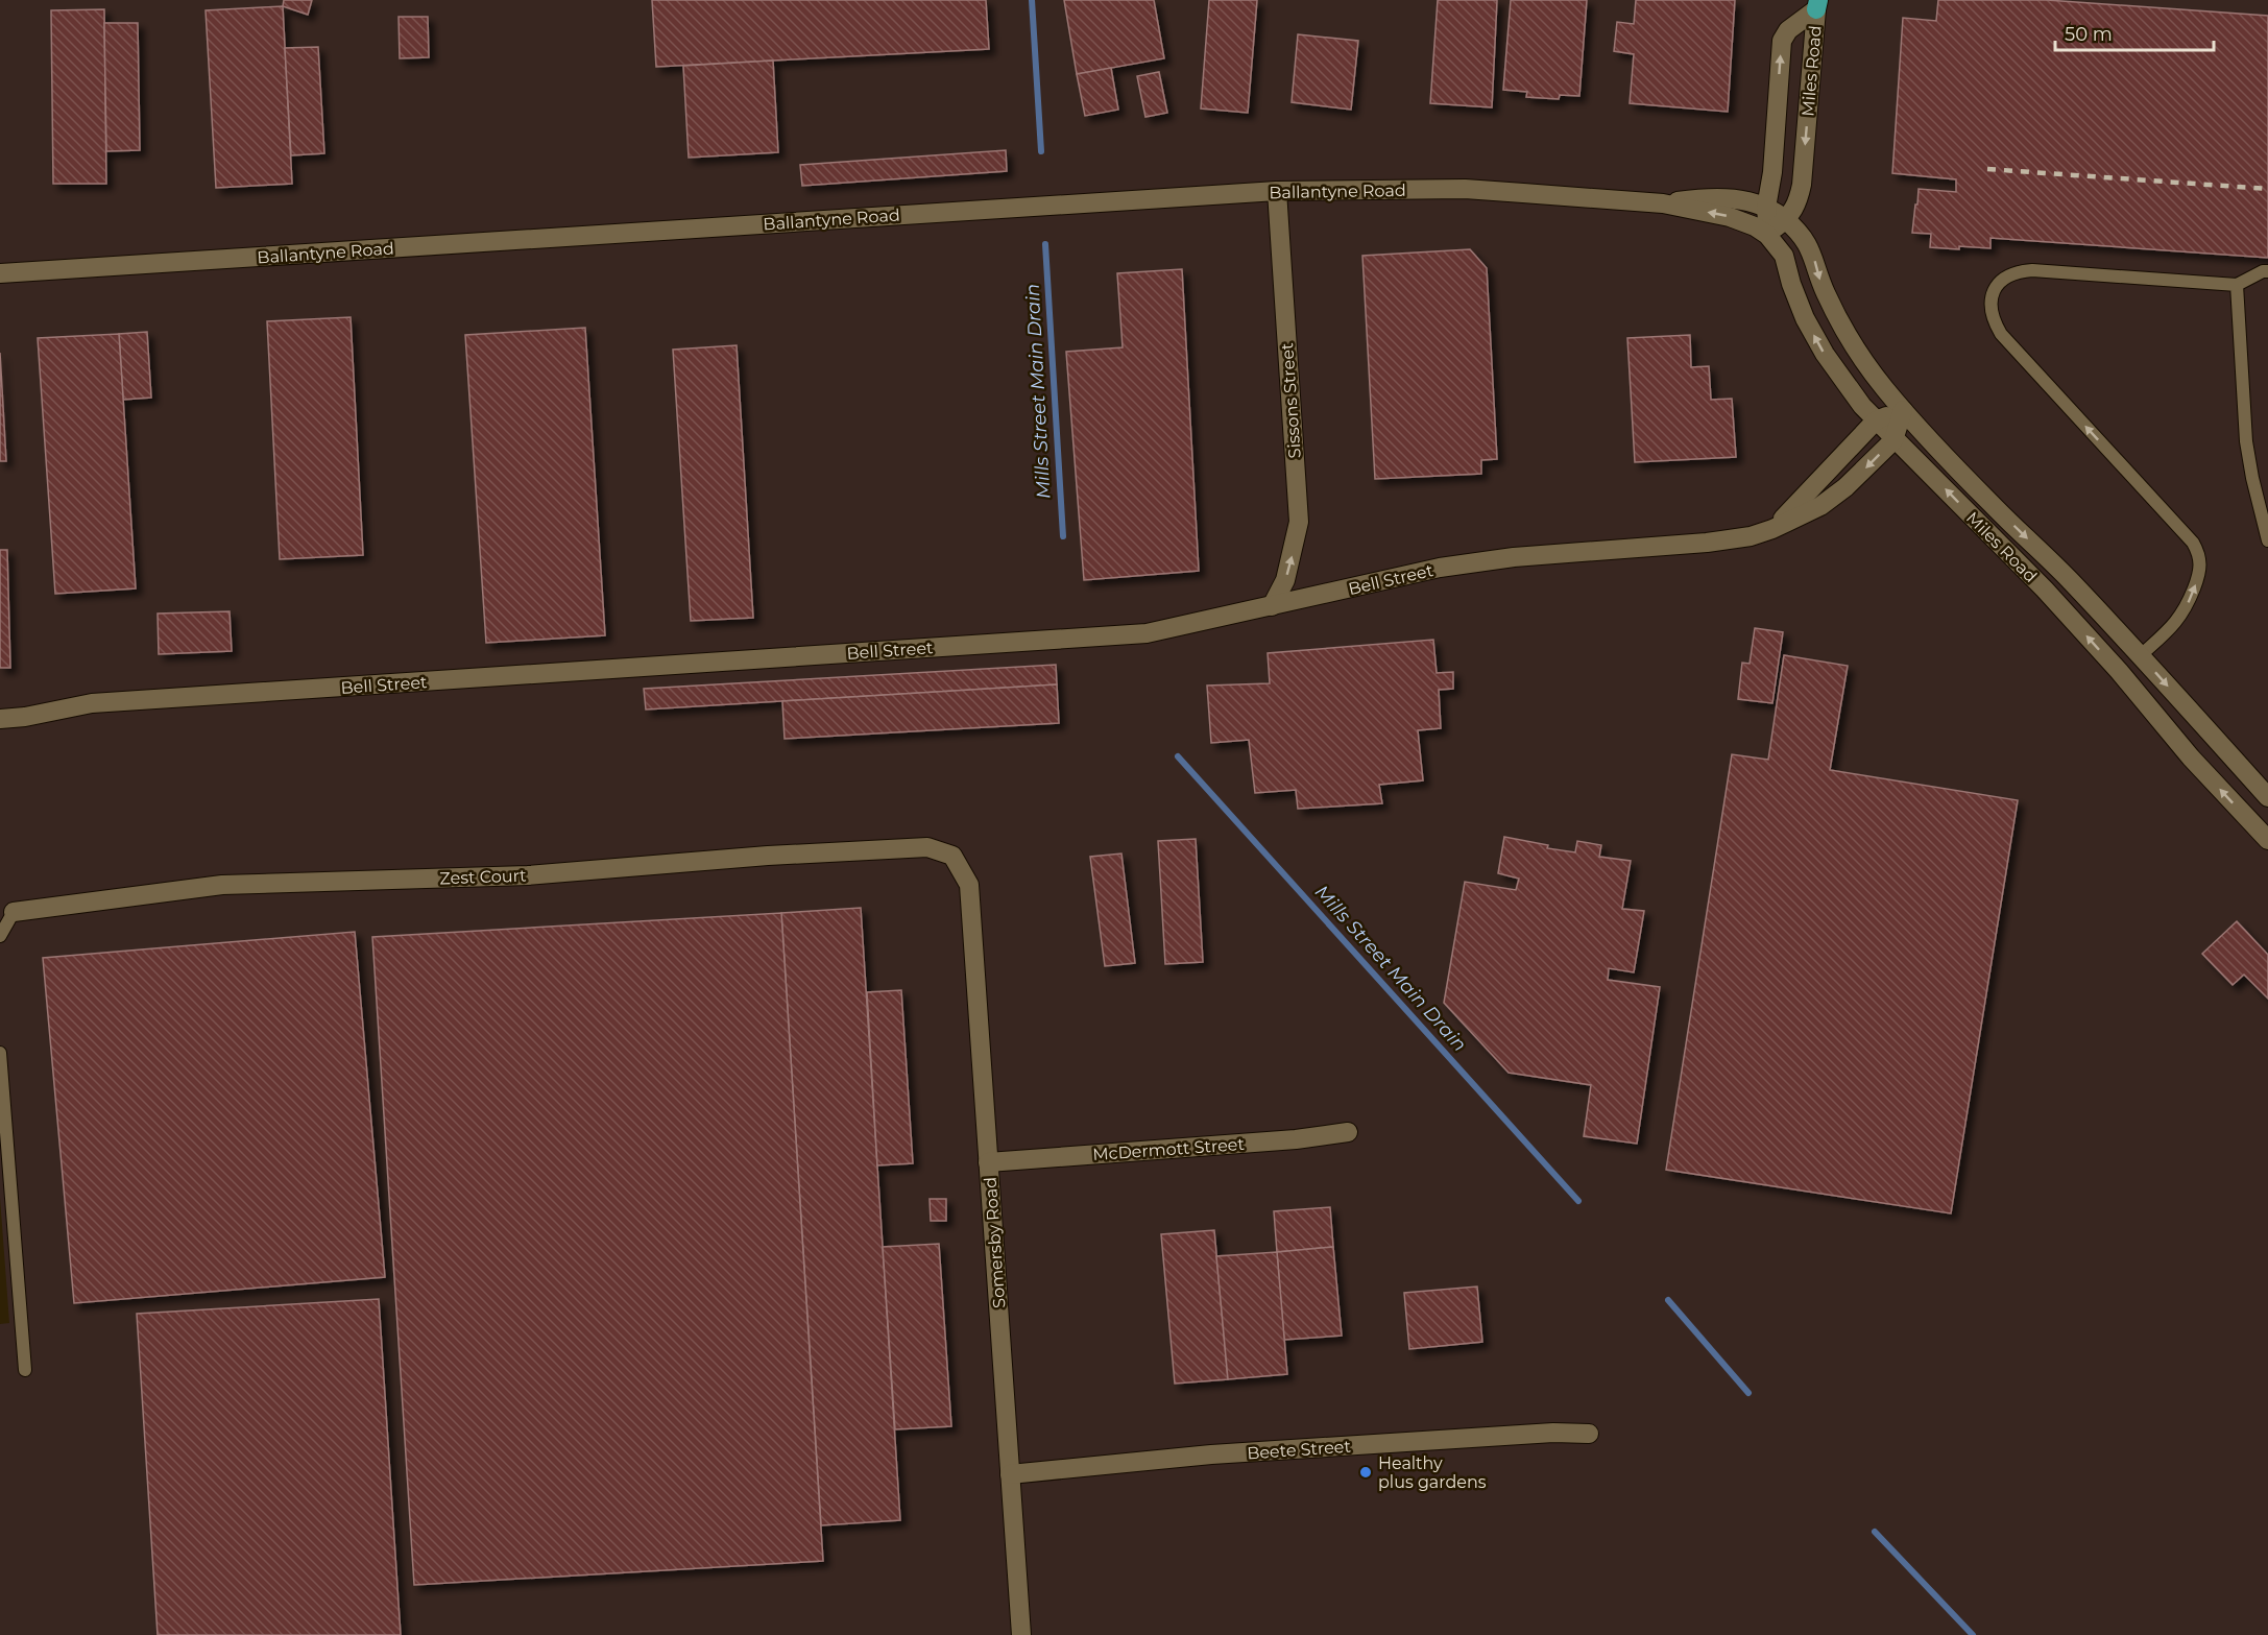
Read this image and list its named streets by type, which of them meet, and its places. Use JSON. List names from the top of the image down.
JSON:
{
  "streets": {
    "street": [
      "Miles Road",
      "Ballantyne Road",
      "Sissons Street",
      "Bell Street",
      "Zest Court",
      "McDermott Street",
      "Somersby Road",
      "Beete Street"
    ]
  },
  "crossings": [
    ["Miles Road", "Ballantyne Road"],
    ["Miles Road", "Bell Street"],
    ["Ballantyne Road", "Sissons Street"],
    ["Sissons Street", "Bell Street"],
    ["Zest Court", "Somersby Road"],
    ["McDermott Street", "Somersby Road"],
    ["Somersby Road", "Beete Street"]
  ],
  "one_way": ["Sissons Street"],
  "water": ["Mills Street Main Drain"],
  "places": ["Healthy plus gardens"],
  "scale_bar": "50 m"
}
